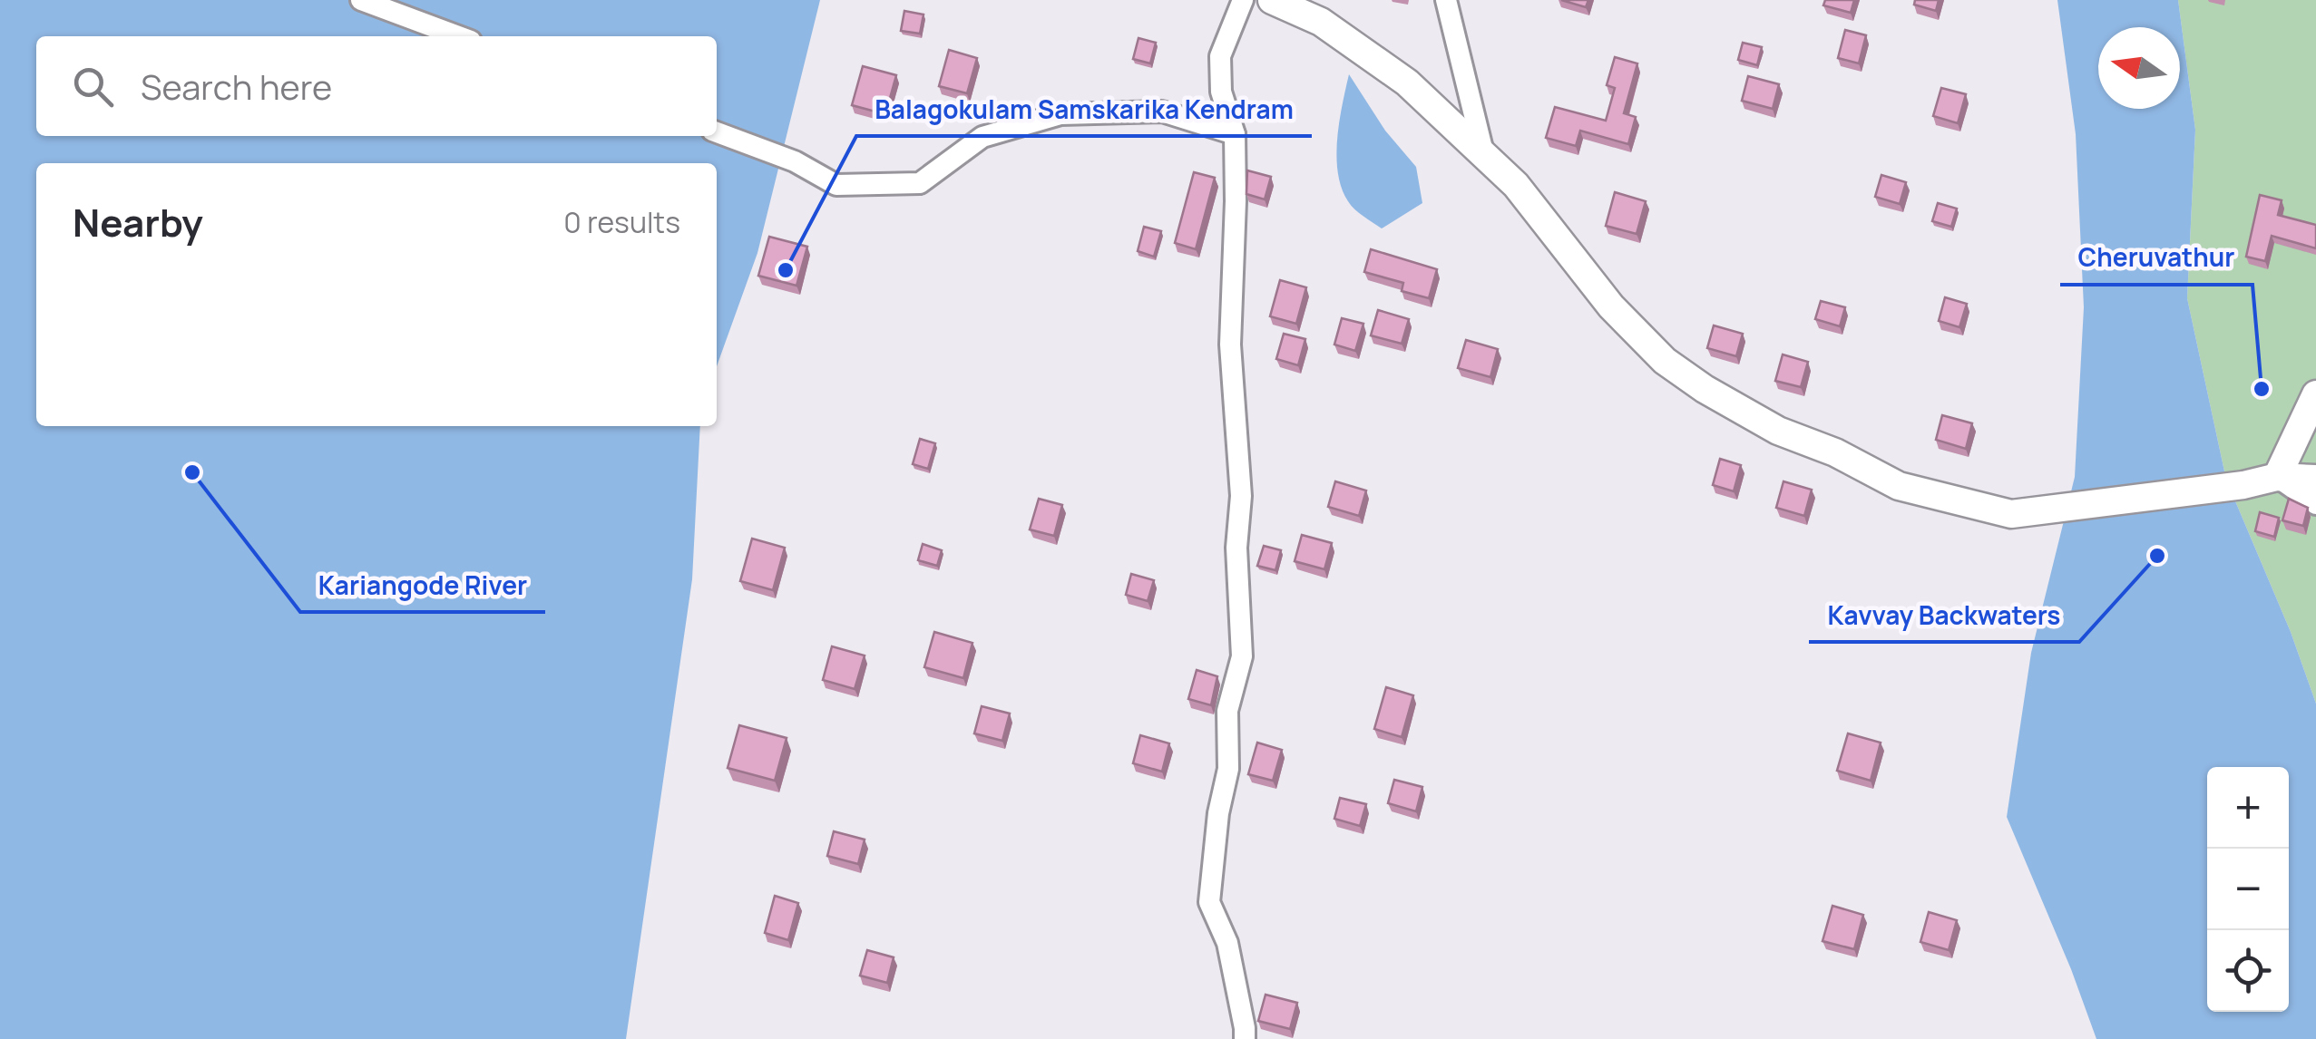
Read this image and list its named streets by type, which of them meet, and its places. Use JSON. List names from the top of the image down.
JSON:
{
  "places": [
    "Balagokulam Samskarika Kendram",
    "Cheruvathur",
    "Kariangode River",
    "Kavvay Backwaters"
  ],
  "north": "left",
  "page": {
    "search": "Search here",
    "heading": ["Nearby", "0 results"],
    "map_buttons": ["+", "−"]
  }
}
